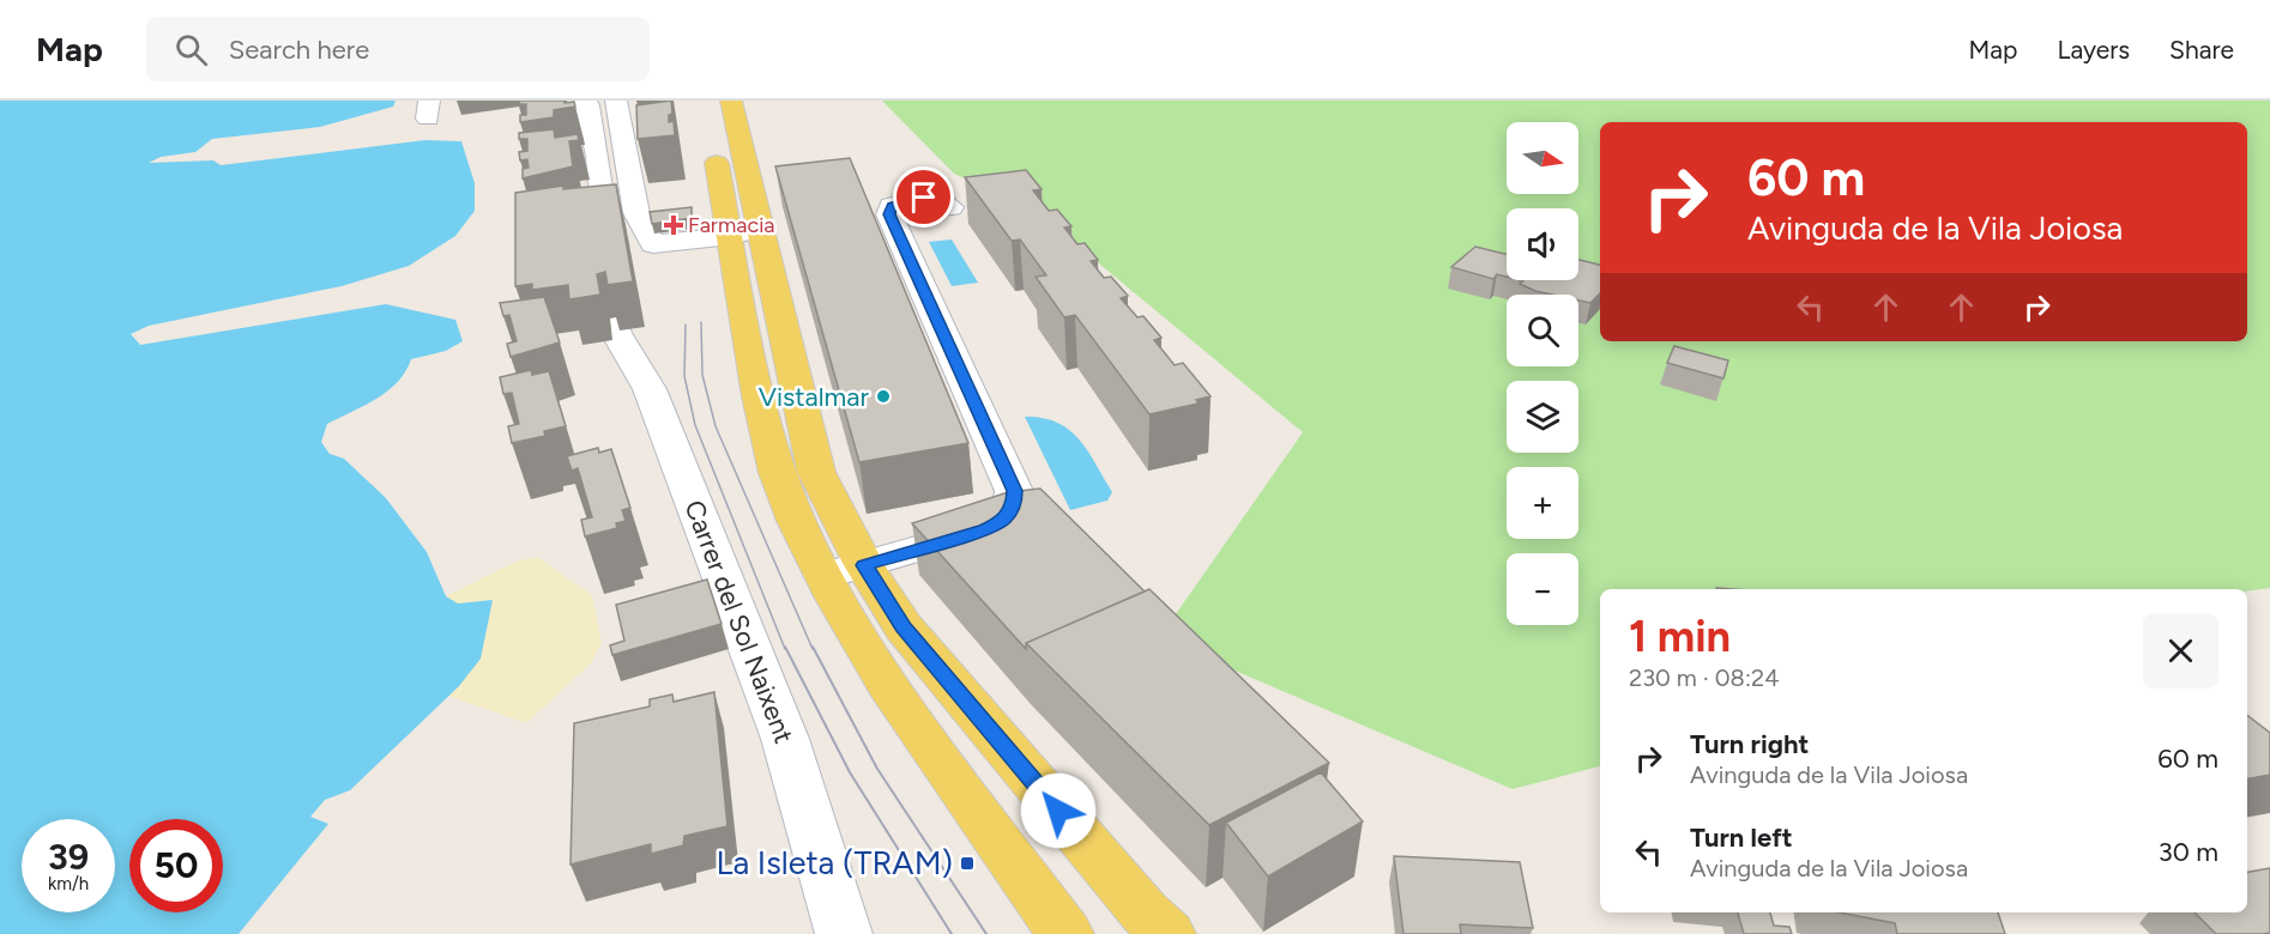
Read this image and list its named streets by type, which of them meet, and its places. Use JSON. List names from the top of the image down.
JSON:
{
  "streets": {
    "street": ["Carrer del Sol Naixent"]
  },
  "places": {
    "health": ["Farmacia"],
    "other": ["Vistalmar"],
    "transit": ["La Isleta (TRAM)"]
  },
  "north": "right",
  "page": {
    "header": "Map",
    "search": "Search here",
    "nav": ["Map", "Layers", "Share"],
    "map_buttons": ["+", "−"],
    "turn": ["60 m", "Avinguda de la Vila Joiosa"],
    "heading": ["1 min", "230 m · 08:24"],
    "list": [
      {
        "name": "Turn right",
        "note": "Avinguda de la Vila Joiosa",
        "value": "60 m"
      },
      {
        "name": "Turn left",
        "note": "Avinguda de la Vila Joiosa",
        "value": "30 m"
      }
    ],
    "speed": "39 km/h",
    "limit": "50"
  }
}
